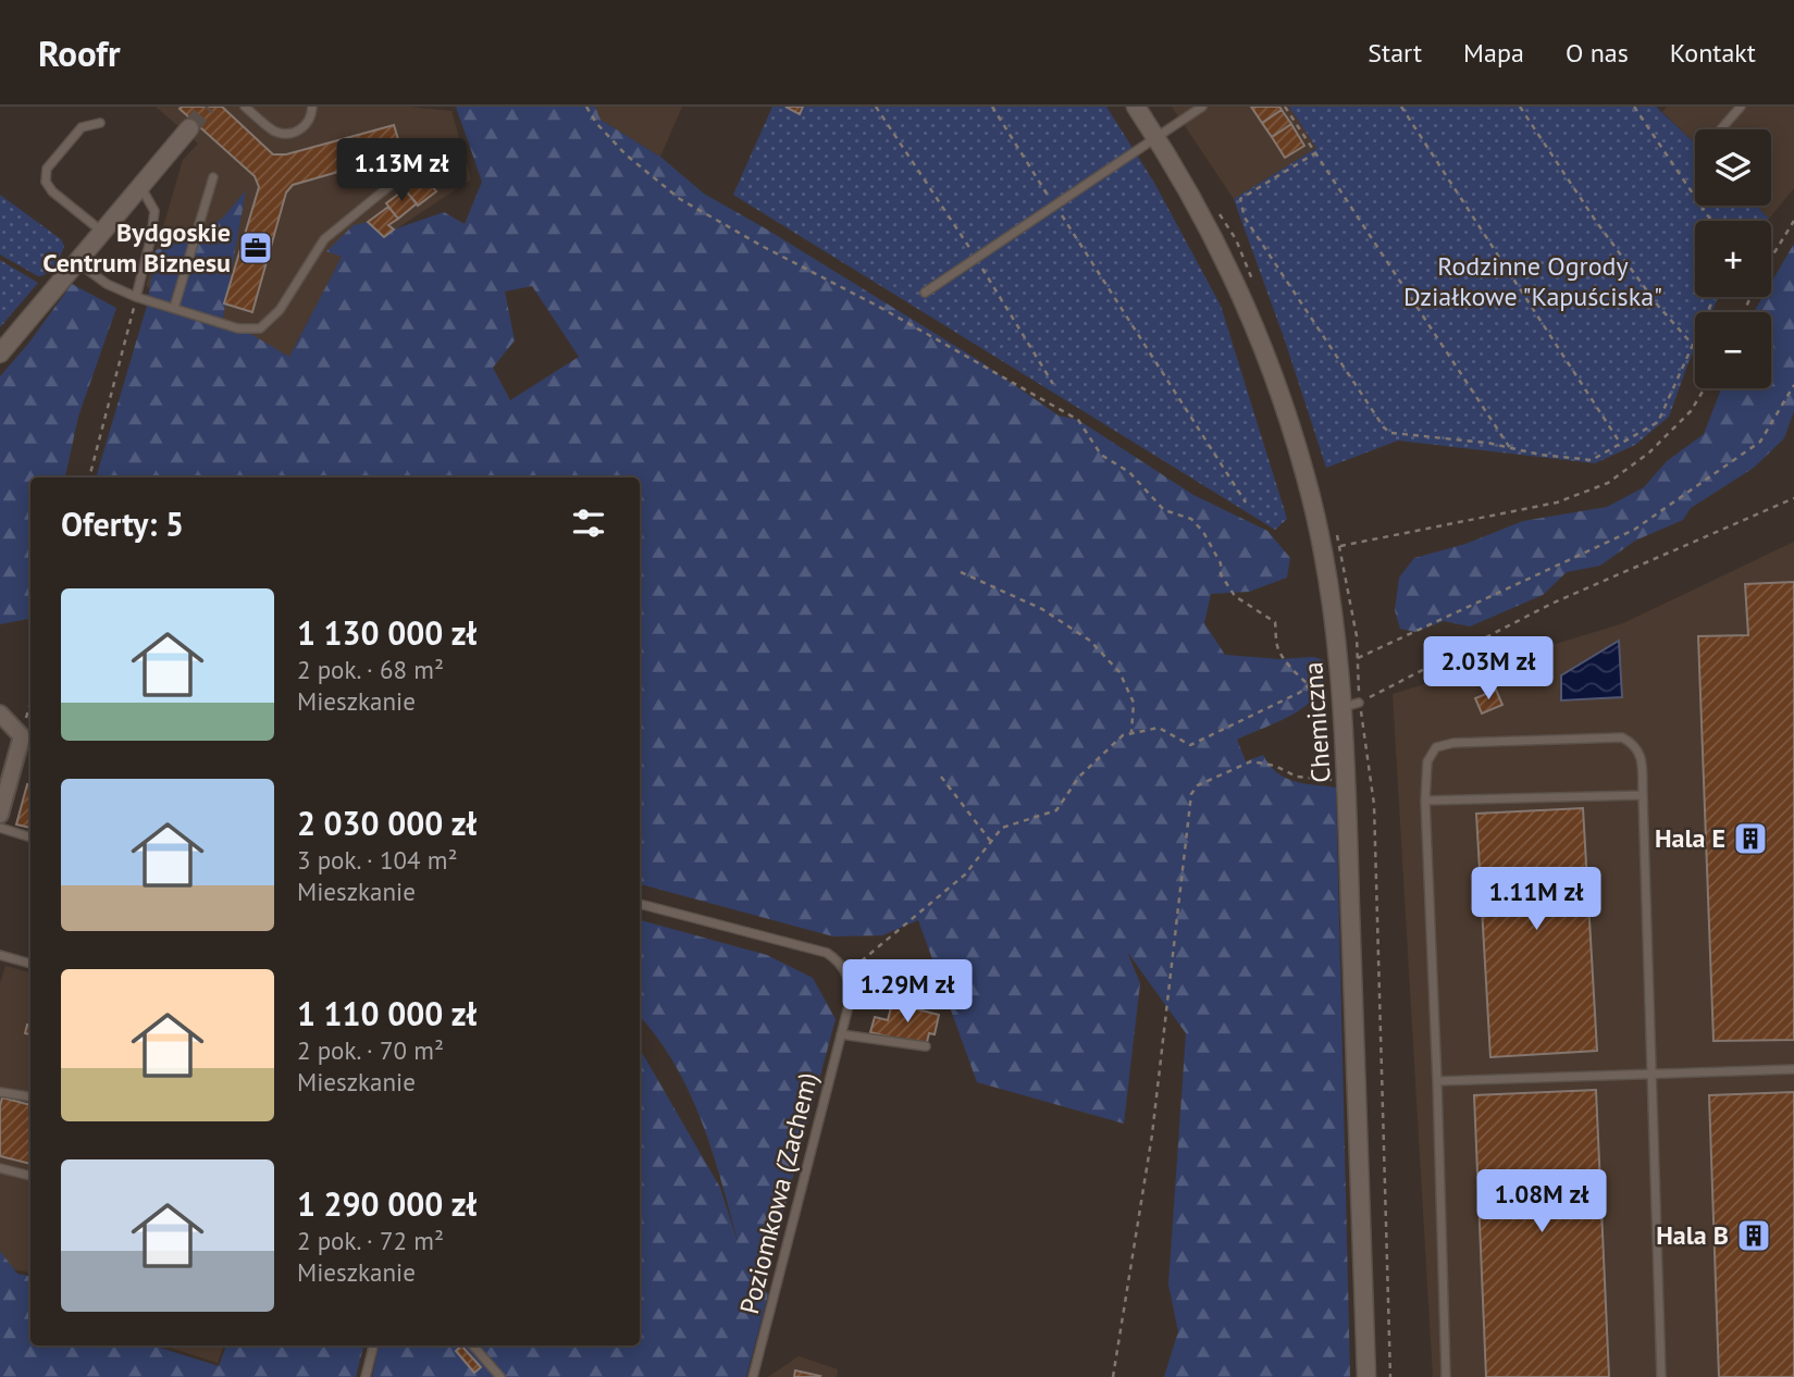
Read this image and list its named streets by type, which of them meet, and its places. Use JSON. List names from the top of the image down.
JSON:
{
  "streets": {
    "street": ["Chemiczna"],
    "lane": ["Poziomkowa (Zachem)"]
  },
  "parks": ["Rodzinne Ogrody Działkowe \"Kapuściska\""],
  "places": {
    "office": ["Bydgoskie Centrum Biznesu"],
    "building": ["Hala E", "Hala B"]
  },
  "page": {
    "header": "Roofr",
    "nav": [
      "Start",
      "Mapa",
      "O nas",
      "Kontakt"
    ],
    "map_buttons": ["+", "−"],
    "price": [
      "1.13M zł",
      "2.03M zł",
      "1.11M zł",
      "1.29M zł",
      "1.08M zł"
    ],
    "heading": "Oferty: 5",
    "list": [
      {
        "name": "1 130 000 zł",
        "note": "2 pok. · 68 m² · Mieszkanie"
      },
      {
        "name": "2 030 000 zł",
        "note": "3 pok. · 104 m² · Mieszkanie"
      },
      {
        "name": "1 110 000 zł",
        "note": "2 pok. · 70 m² · Mieszkanie"
      },
      {
        "name": "1 290 000 zł",
        "note": "2 pok. · 72 m² · Mieszkanie"
      }
    ]
  }
}
